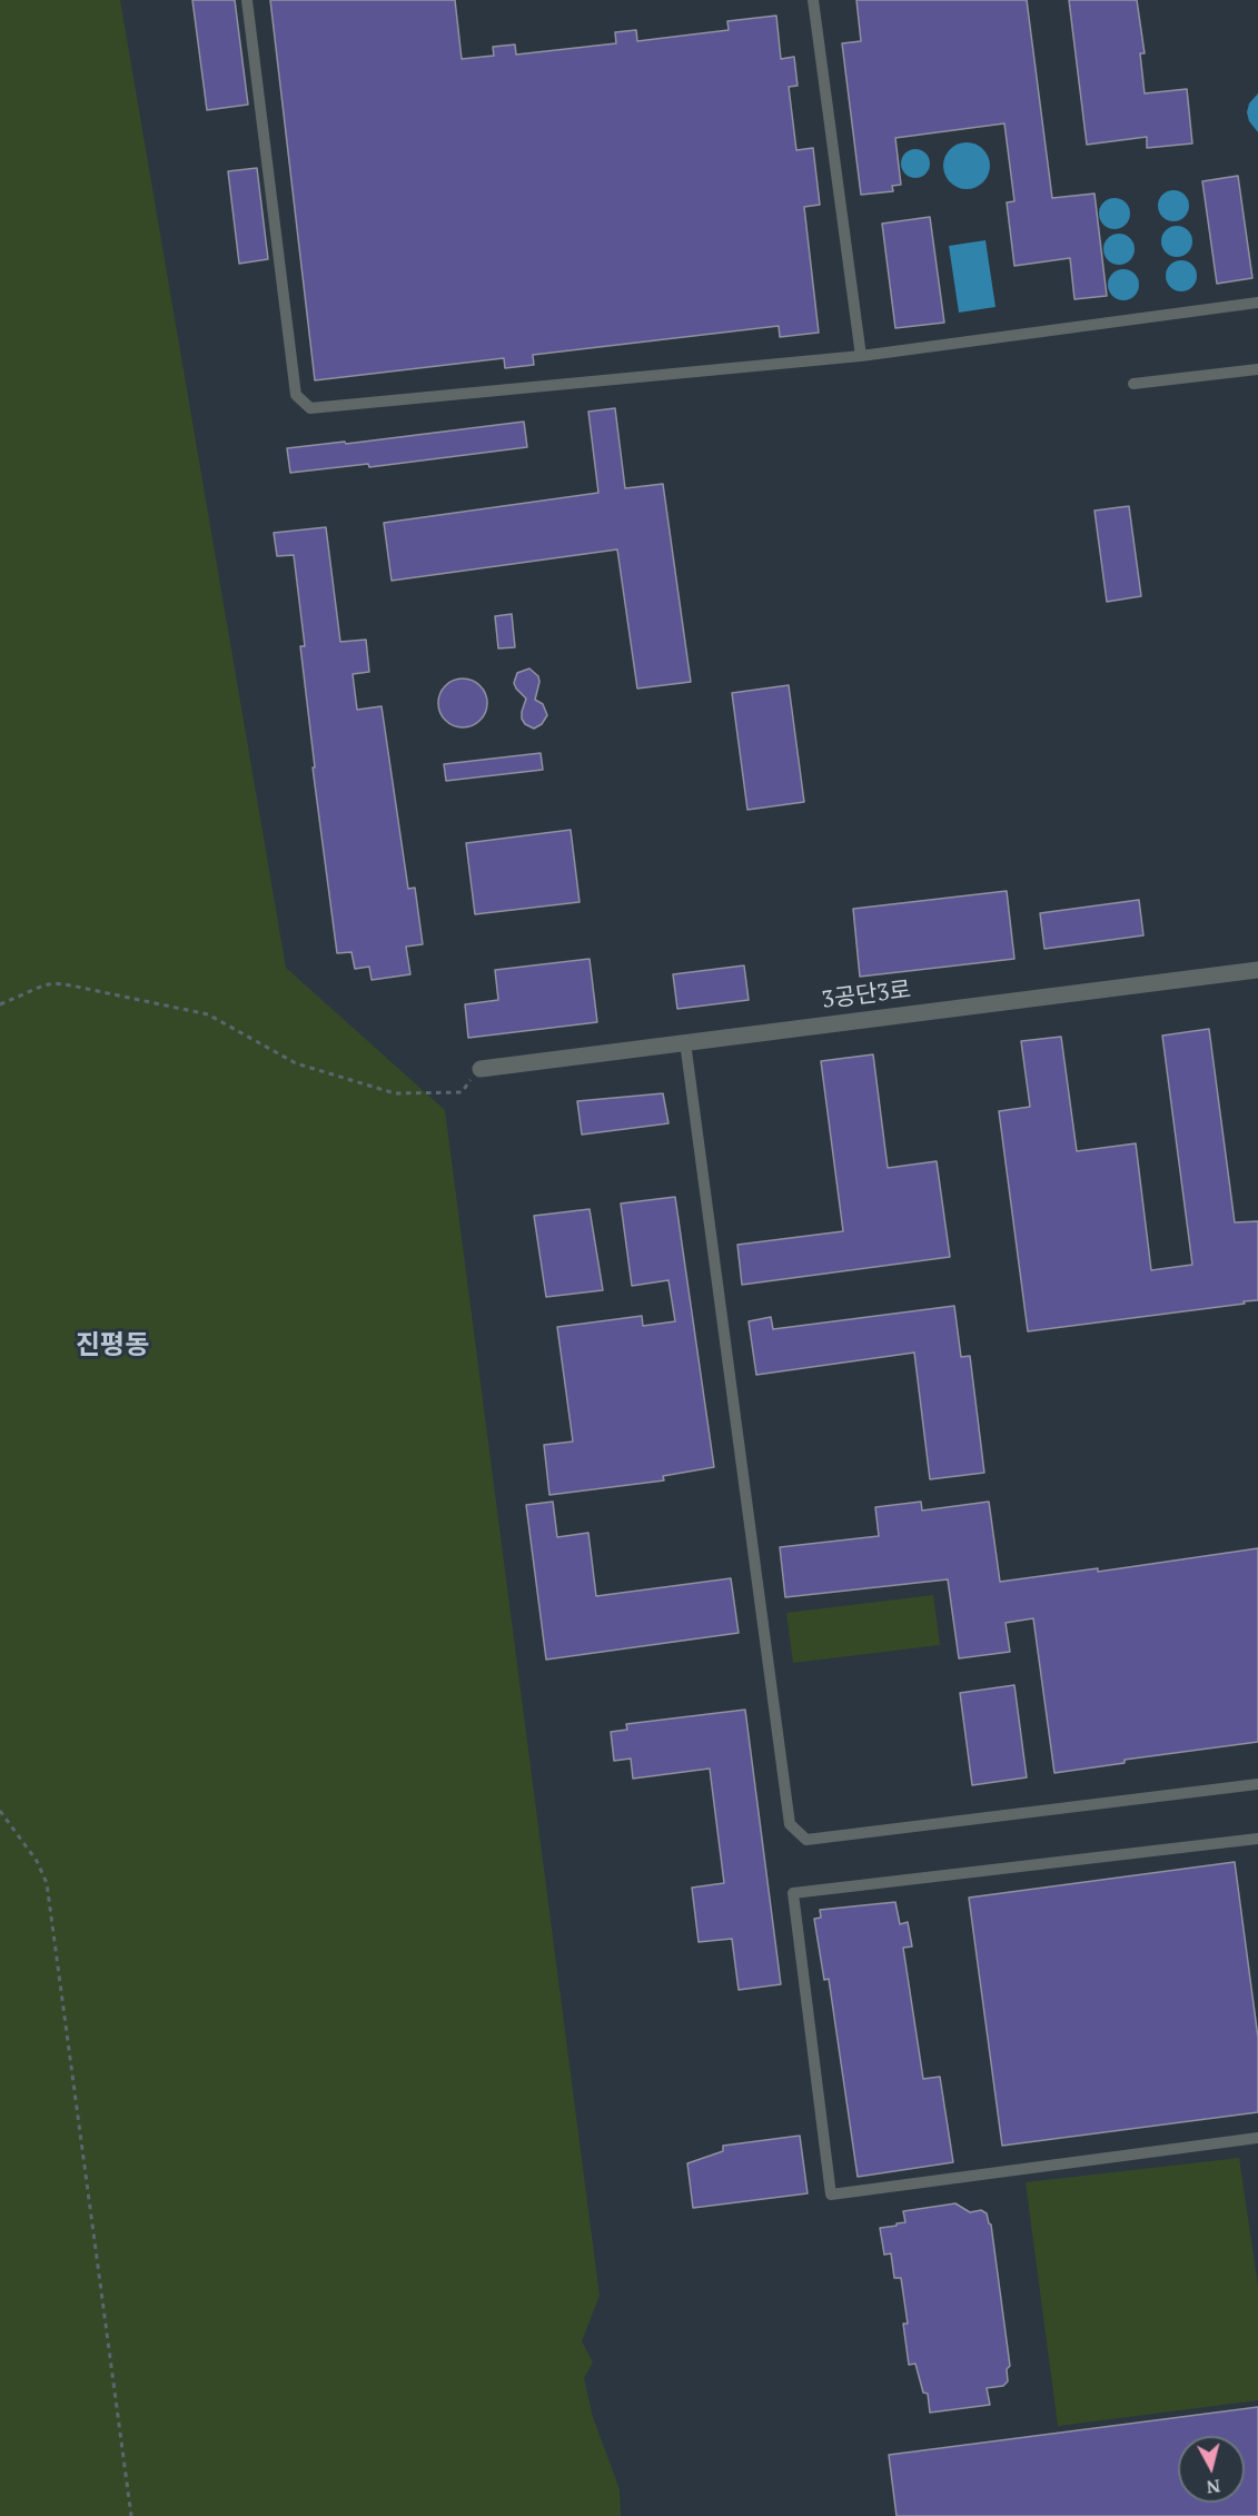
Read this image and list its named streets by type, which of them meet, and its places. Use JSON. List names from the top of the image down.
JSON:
{
  "streets": {
    "street": ["3공단3로"]
  },
  "districts": ["진평동"],
  "north": "bottom"
}
